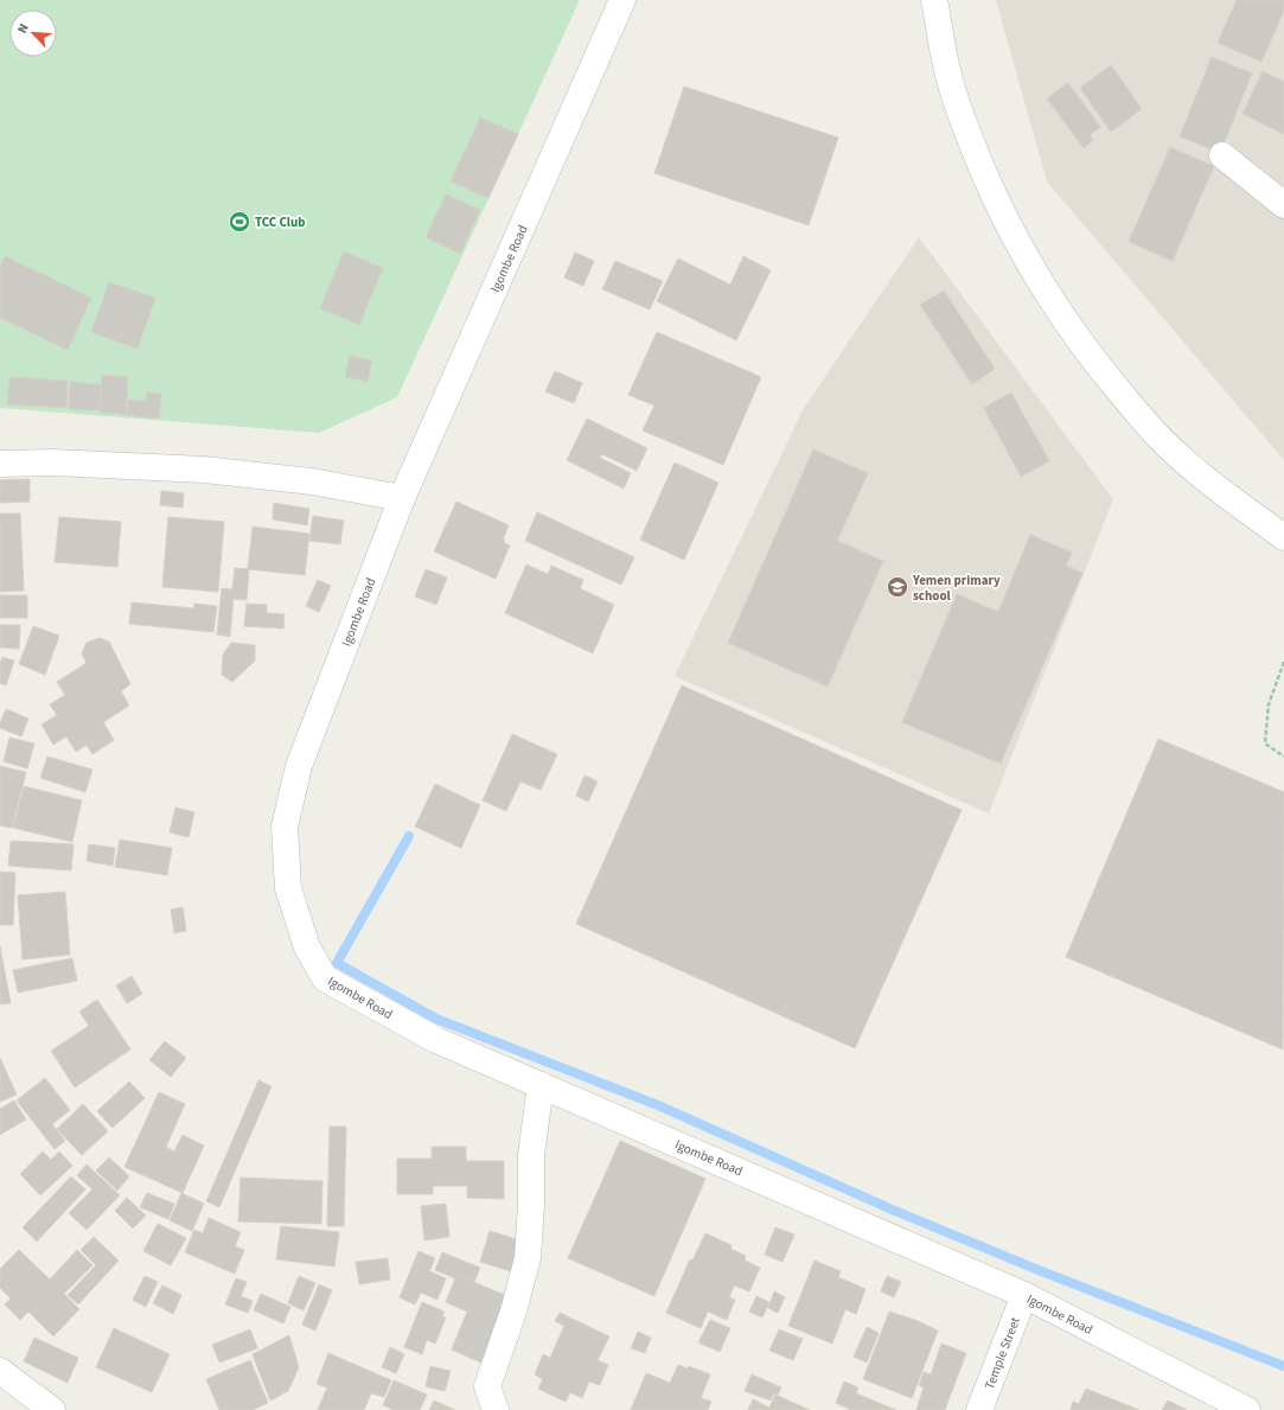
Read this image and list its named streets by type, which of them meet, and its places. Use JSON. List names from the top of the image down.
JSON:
{
  "streets": {
    "street": ["Igombe Road", "Temple Street"]
  },
  "crossings": [
    ["Igombe Road", "Temple Street"]
  ],
  "places": {
    "sports": ["TCC Club"],
    "school or university": ["Yemen primary school"]
  },
  "north": "top left"
}
